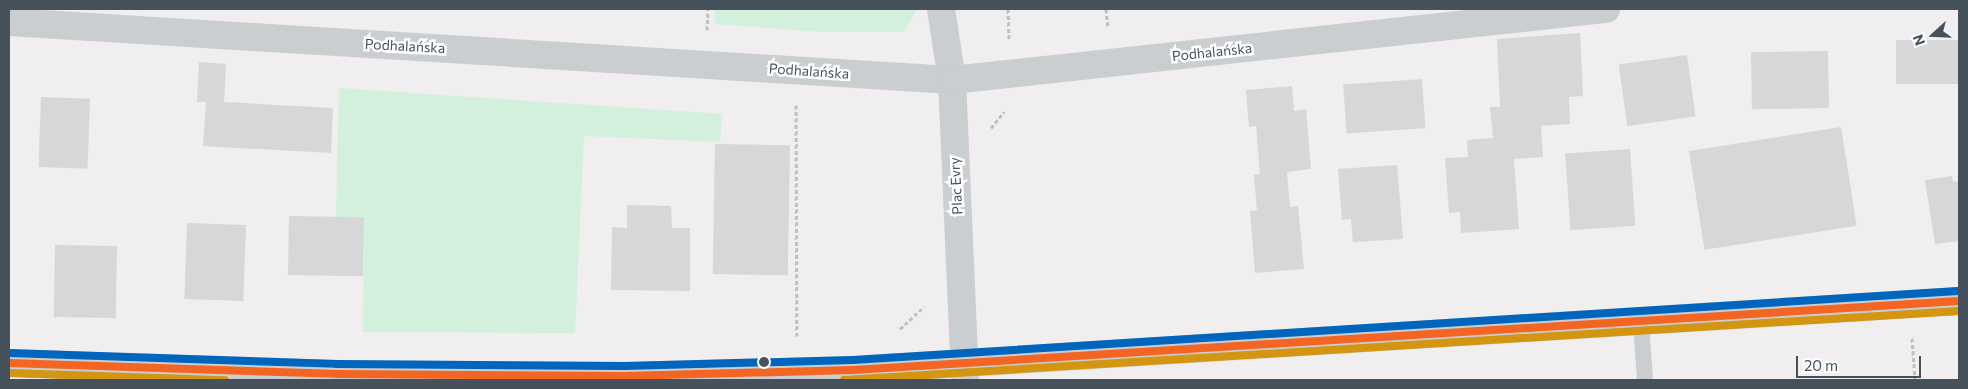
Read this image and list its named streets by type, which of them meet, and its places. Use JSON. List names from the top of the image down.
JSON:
{
  "streets": {
    "street": ["Podhalańska", "Plac Evry"]
  },
  "crossings": [
    ["Podhalańska", "Plac Evry"]
  ],
  "scale_bar": "20 m",
  "north": "left"
}
